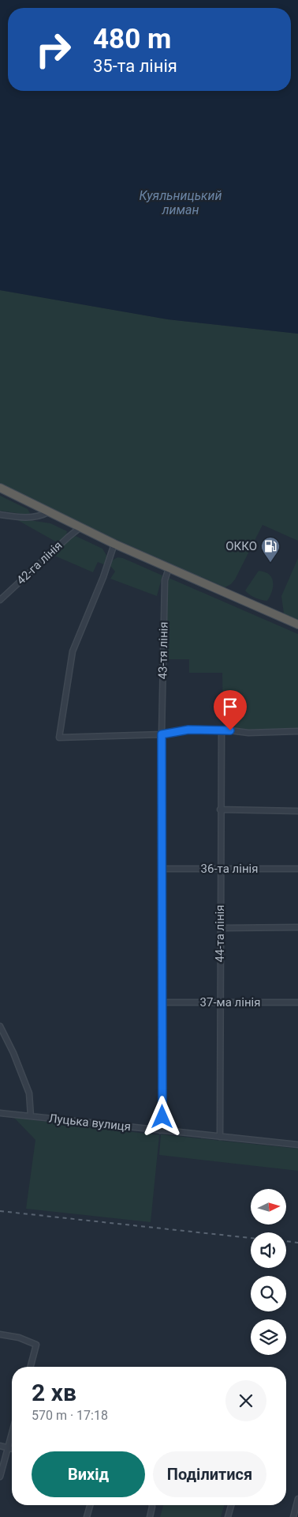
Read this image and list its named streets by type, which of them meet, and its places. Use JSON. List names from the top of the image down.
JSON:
{
  "streets": {
    "street": [
      "42-га лінія",
      "43-тя лінія",
      "36-та лінія",
      "44-та лінія",
      "37-ма лінія",
      "Луцька вулиця"
    ]
  },
  "crossings": [
    ["43-тя лінія", "36-та лінія"],
    ["43-тя лінія", "37-ма лінія"],
    ["43-тя лінія", "Луцька вулиця"],
    ["36-та лінія", "44-та лінія"],
    ["44-та лінія", "37-ма лінія"],
    ["44-та лінія", "Луцька вулиця"]
  ],
  "water": ["Куяльницький лиман"],
  "places": {
    "fuel station": ["ОККО"]
  },
  "north": "right",
  "page": {
    "turn": ["480 m", "35-та лінія"],
    "heading": ["2 хв", "570 m · 17:18"],
    "buttons": ["Вихід", "Поділитися"]
  }
}
